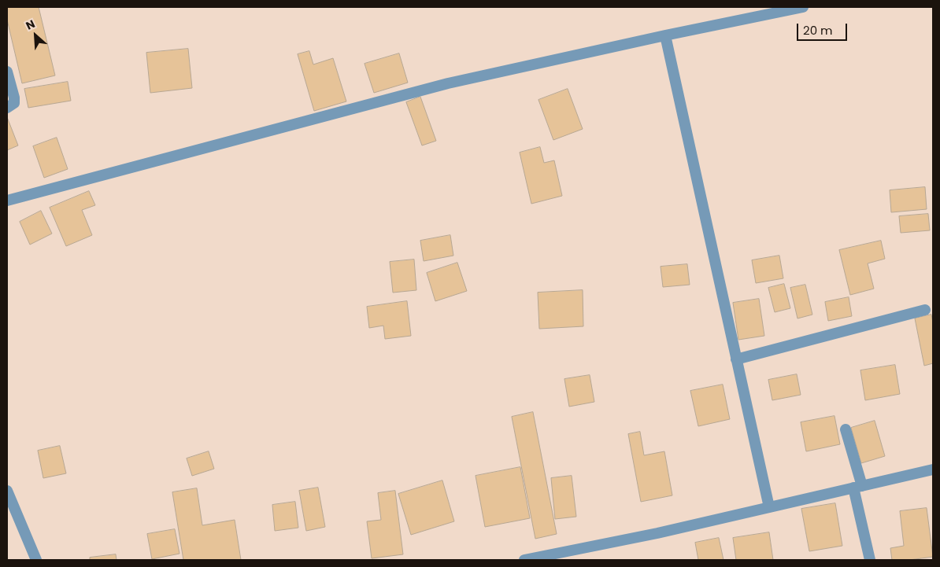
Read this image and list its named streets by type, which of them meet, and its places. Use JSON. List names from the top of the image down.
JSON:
{
  "scale_bar": "20 m",
  "north": "top left"
}
